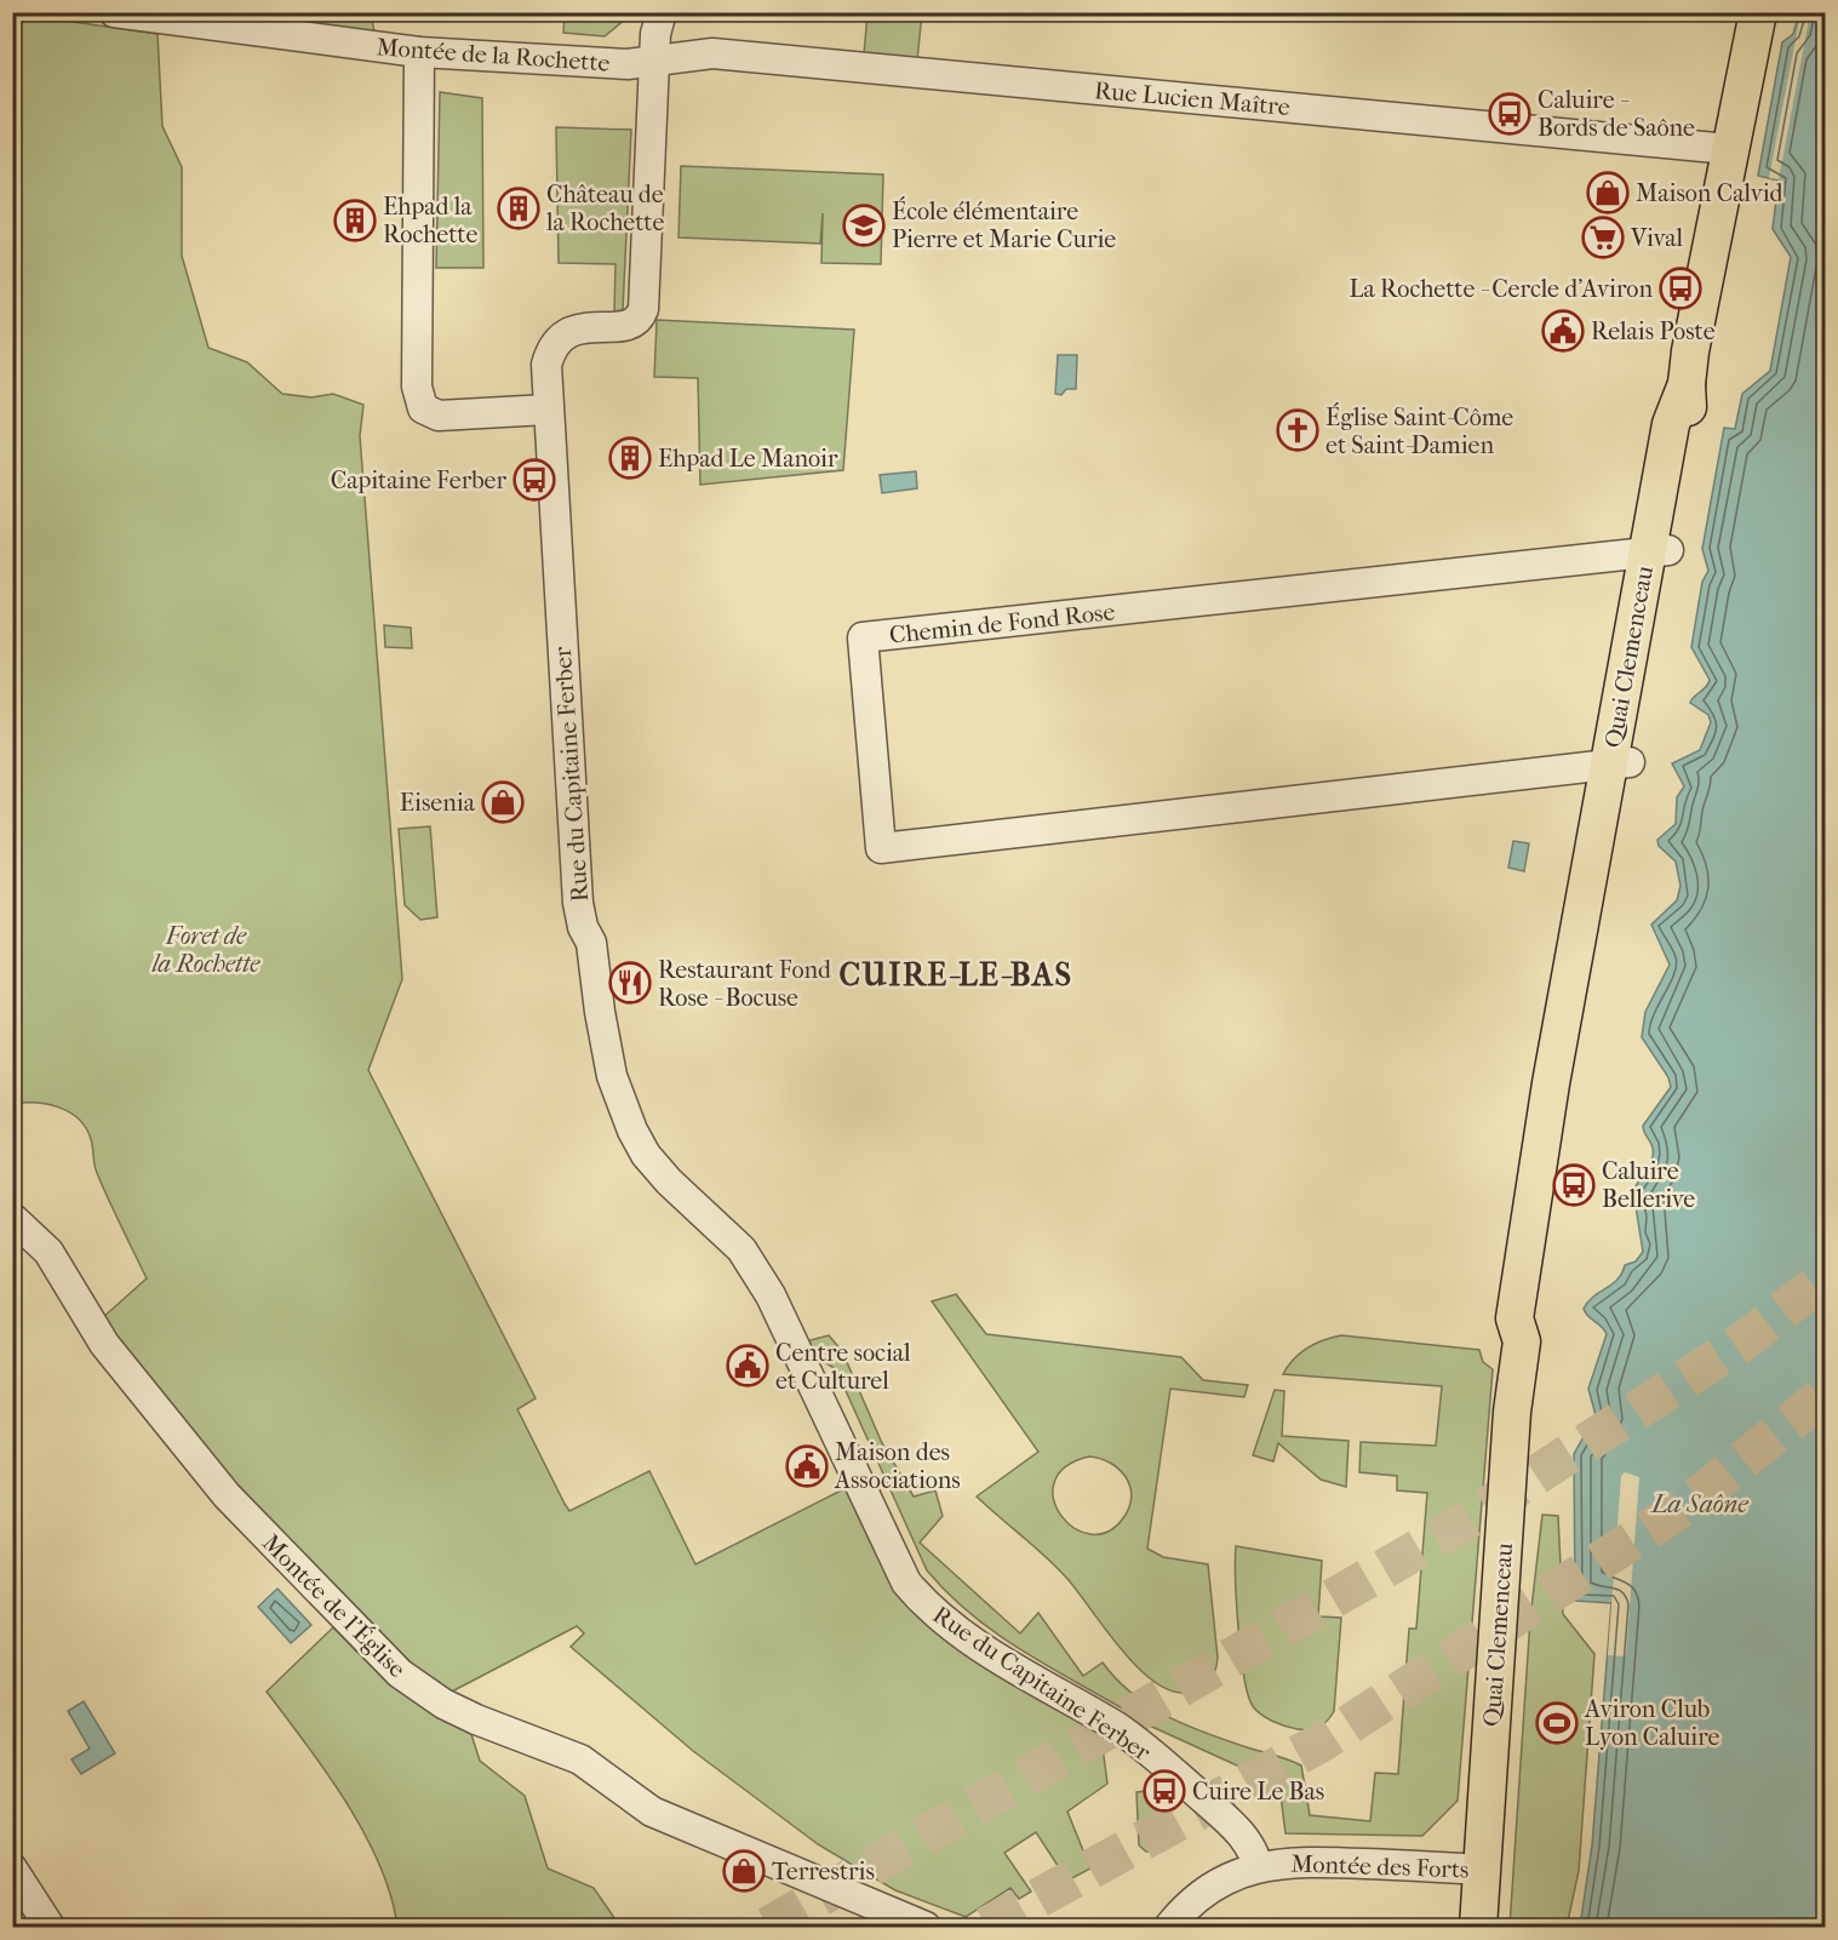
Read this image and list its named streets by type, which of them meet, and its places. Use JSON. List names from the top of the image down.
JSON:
{
  "streets": {
    "main road": ["Quai Clemenceau"],
    "street": [
      "Montée de la Rochette",
      "Rue Lucien Maître",
      "Chemin de Fond Rose",
      "Rue du Capitaine Ferber",
      "Montée de l'Église",
      "Montée des Forts"
    ]
  },
  "crossings": [
    ["Montée de la Rochette", "Rue Lucien Maître"],
    ["Montée de la Rochette", "Rue du Capitaine Ferber"],
    ["Rue Lucien Maître", "Quai Clemenceau"],
    ["Rue Lucien Maître", "Rue du Capitaine Ferber"],
    ["Chemin de Fond Rose", "Quai Clemenceau"],
    ["Quai Clemenceau", "Montée des Forts"],
    ["Rue du Capitaine Ferber", "Montée des Forts"]
  ],
  "districts": ["CUIRE-LE-BAS"],
  "water": ["La Saône"],
  "parks": ["Foret de la Rochette"],
  "places": {
    "bus stop": [
      "Caluire - Bords de Saône",
      "La Rochette - Cercle d'Aviron",
      "Capitaine Ferber",
      "Caluire Bellerive",
      "Cuire Le Bas"
    ],
    "shop": ["Maison Calvid", "Eisenia", "Terrestris"],
    "building": ["Château de la Rochette", "Ehpad la Rochette", "Ehpad Le Manoir"],
    "school or university": ["École élémentaire Pierre et Marie Curie"],
    "supermarket": ["Vival"],
    "public building": ["Relais Poste", "Centre social et Culturel", "Maison des Associations"],
    "church": ["Église Saint-Côme et Saint-Damien"],
    "restaurant": ["Restaurant Fond Rose - Bocuse"],
    "sports": ["Aviron Club Lyon Caluire"]
  }
}
